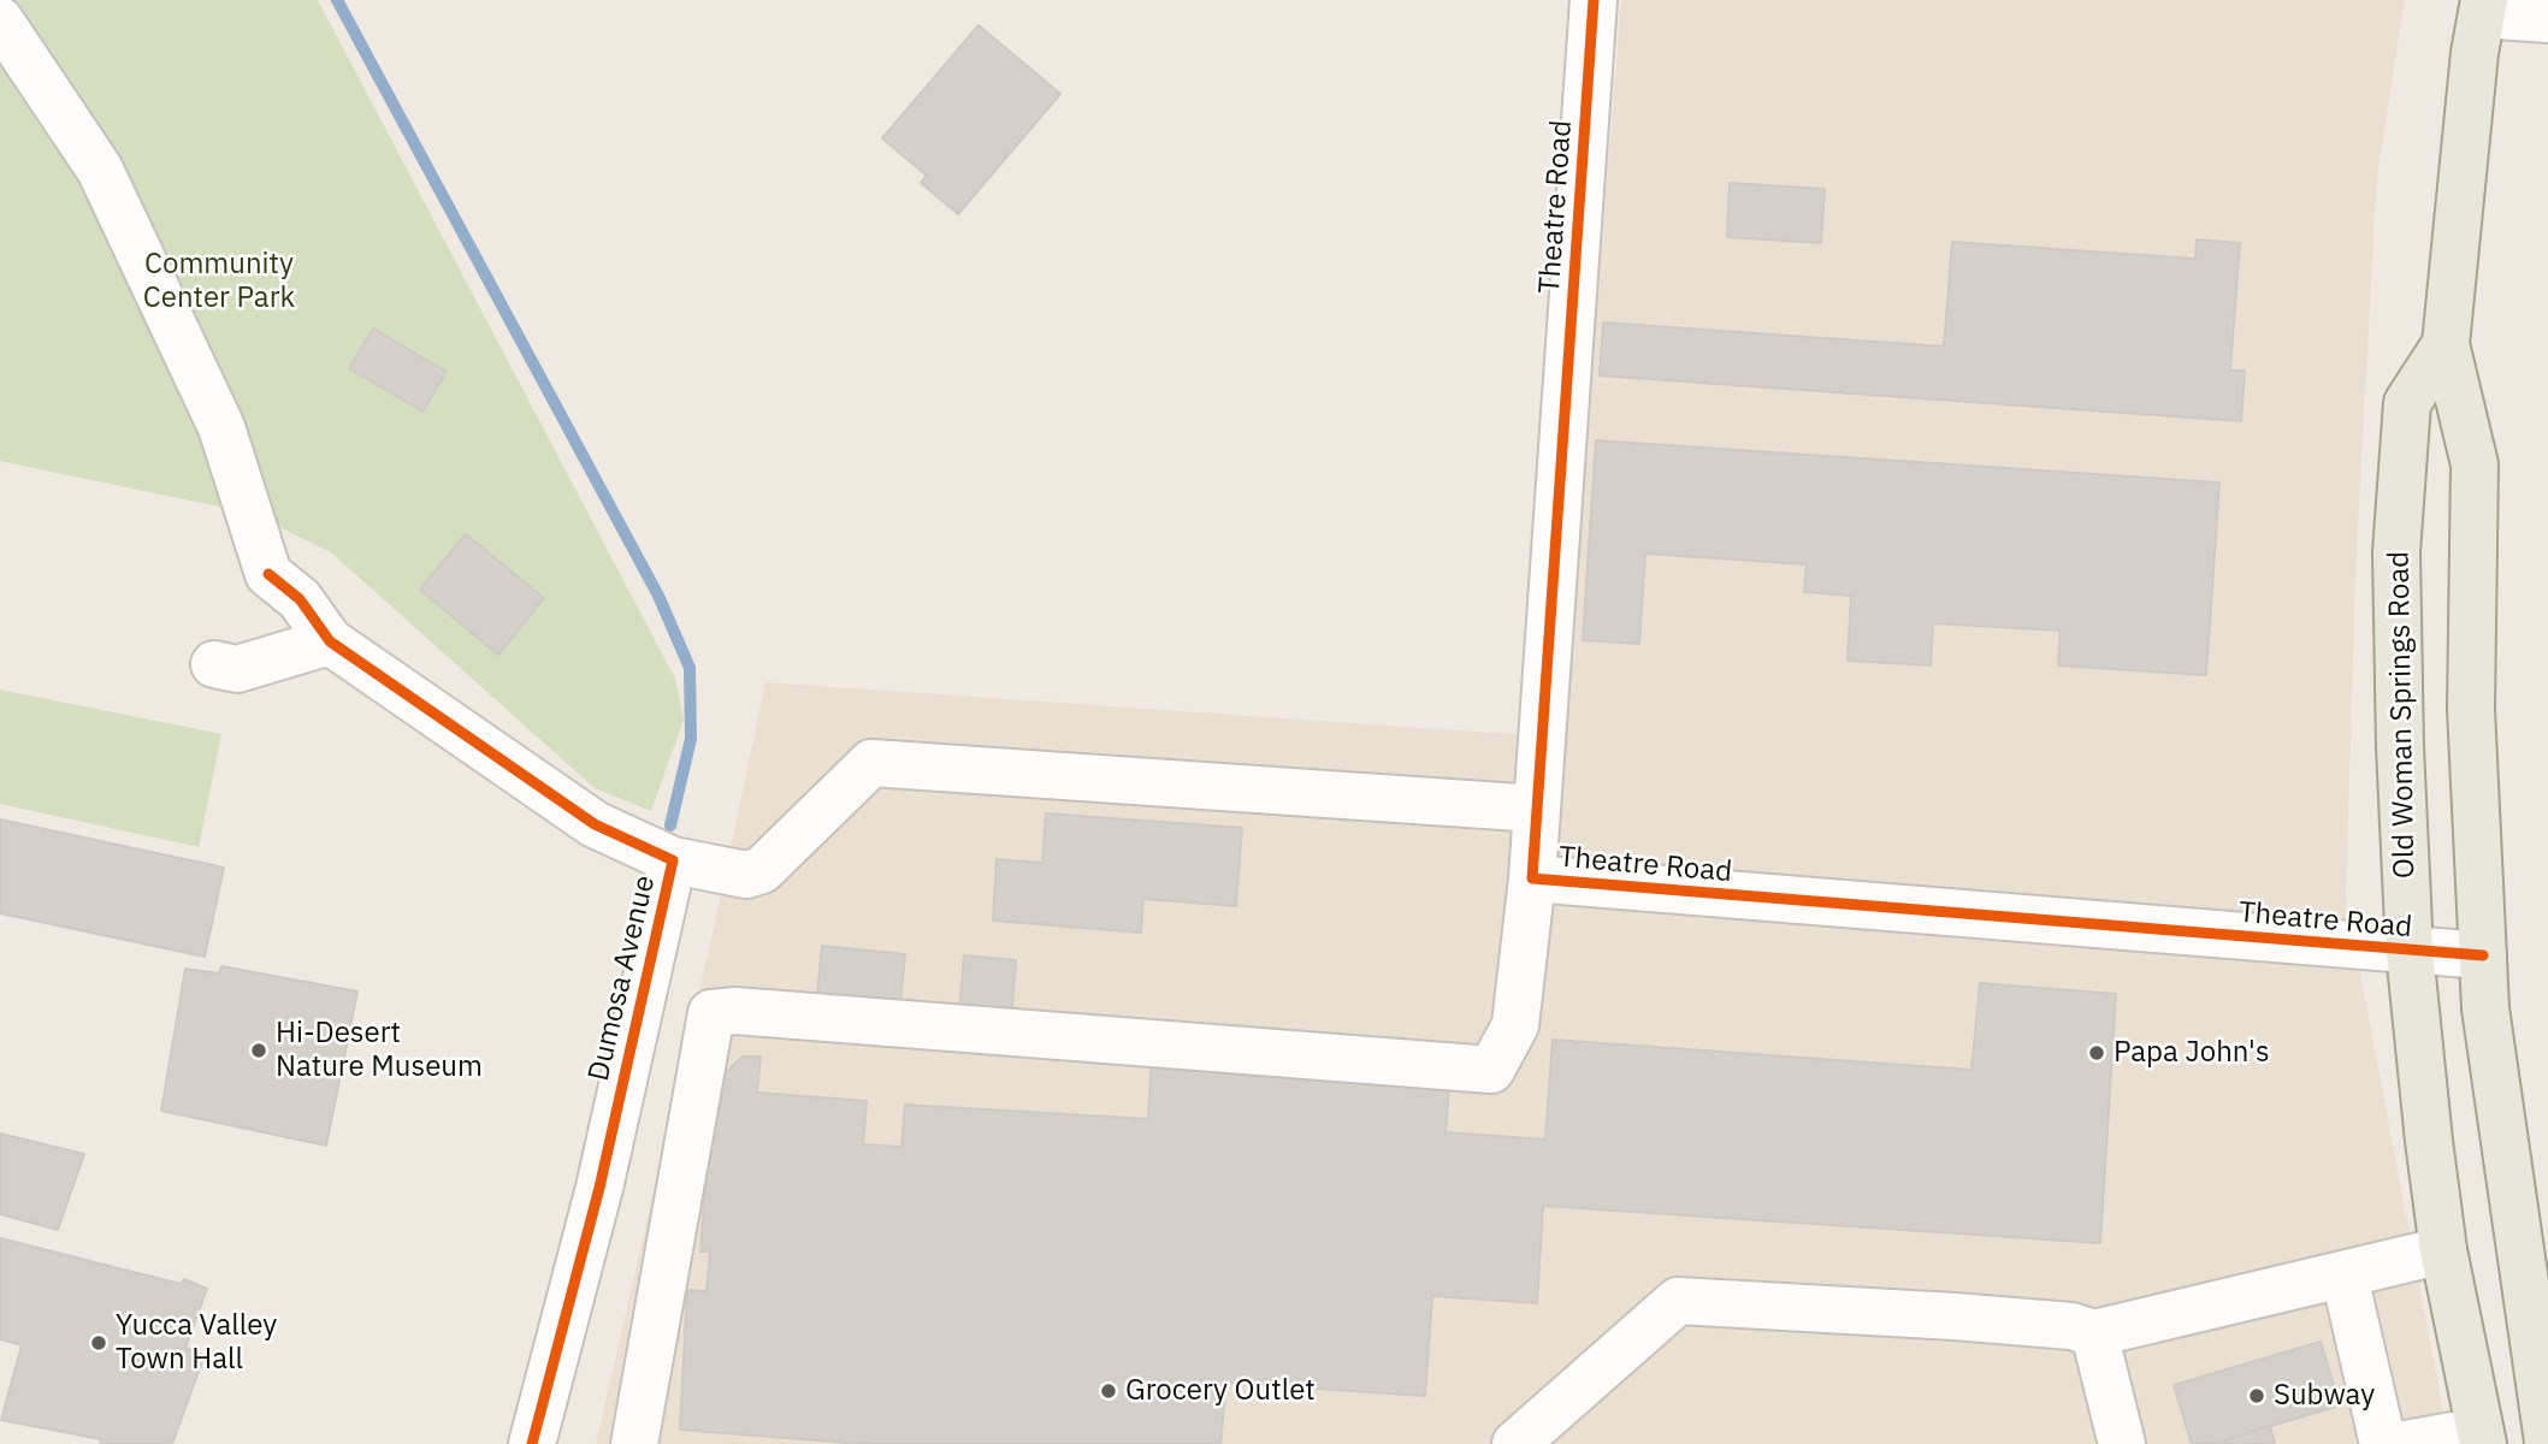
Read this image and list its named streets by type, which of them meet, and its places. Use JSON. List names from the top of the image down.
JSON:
{
  "streets": {
    "main road": ["Old Woman Springs Road"],
    "street": ["Theatre Road", "Dumosa Avenue"]
  },
  "crossings": [
    ["Theatre Road", "Old Woman Springs Road"]
  ],
  "parks": ["Community Center Park"],
  "places": [
    "Hi-Desert Nature Museum",
    "Papa John's",
    "Yucca Valley Town Hall",
    "Grocery Outlet",
    "Subway"
  ]
}
